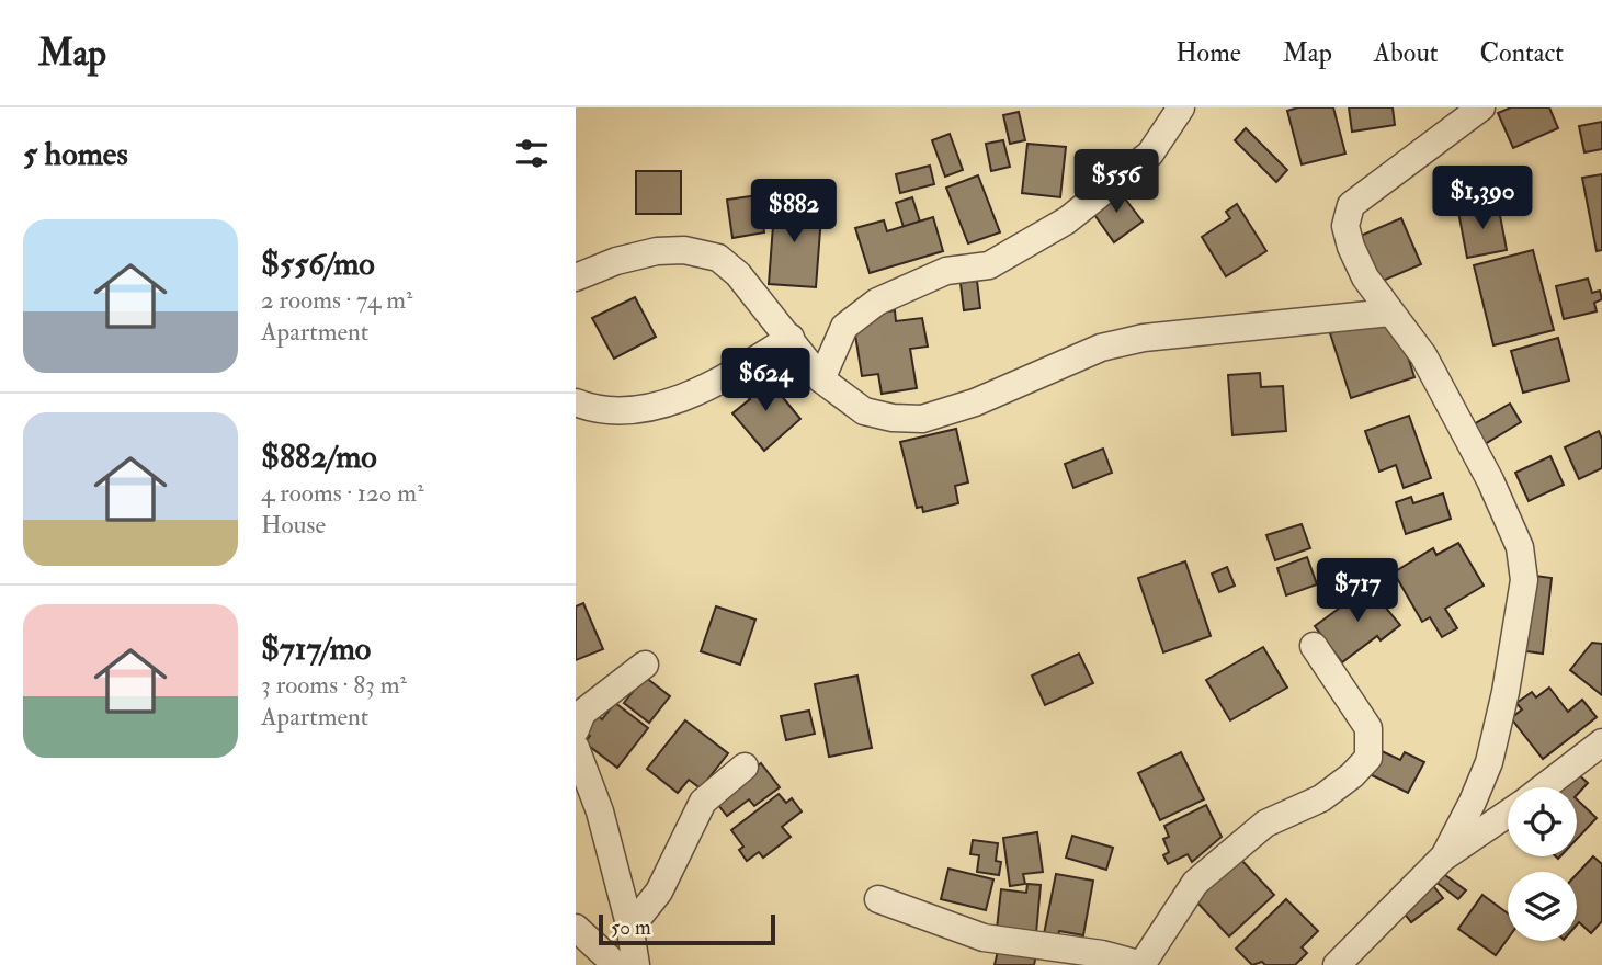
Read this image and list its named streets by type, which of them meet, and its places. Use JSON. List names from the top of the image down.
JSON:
{
  "scale_bar": "50 m",
  "page": {
    "header": "Map",
    "nav": [
      "Home",
      "Map",
      "About",
      "Contact"
    ],
    "heading": "5 homes",
    "price": [
      "$556",
      "$1,390",
      "$882",
      "$624",
      "$717"
    ],
    "list": [
      {
        "name": "$556/mo",
        "note": "2 rooms · 74 m² · Apartment"
      },
      {
        "name": "$882/mo",
        "note": "4 rooms · 120 m² · House"
      },
      {
        "name": "$717/mo",
        "note": "3 rooms · 83 m² · Apartment"
      }
    ],
    "scale": "50 m"
  }
}
